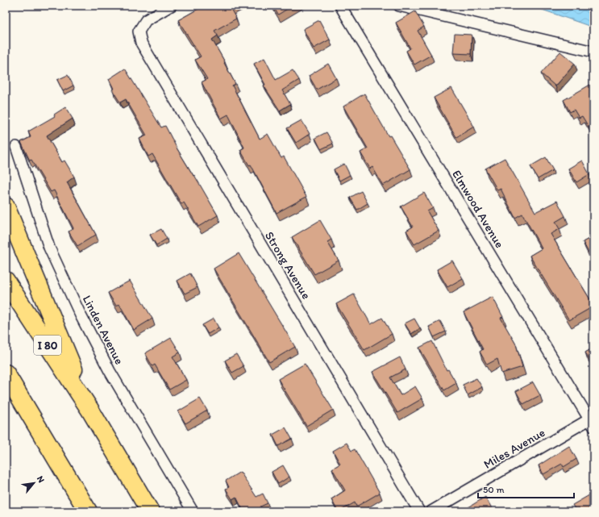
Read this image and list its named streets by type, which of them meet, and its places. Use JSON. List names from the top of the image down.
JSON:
{
  "streets": {
    "highway": ["I 80"],
    "street": [
      "Elmwood Avenue",
      "Strong Avenue",
      "Linden Avenue",
      "Miles Avenue"
    ]
  },
  "crossings": [
    ["Elmwood Avenue", "Miles Avenue"]
  ],
  "scale_bar": "50 m",
  "north": "top right"
}
